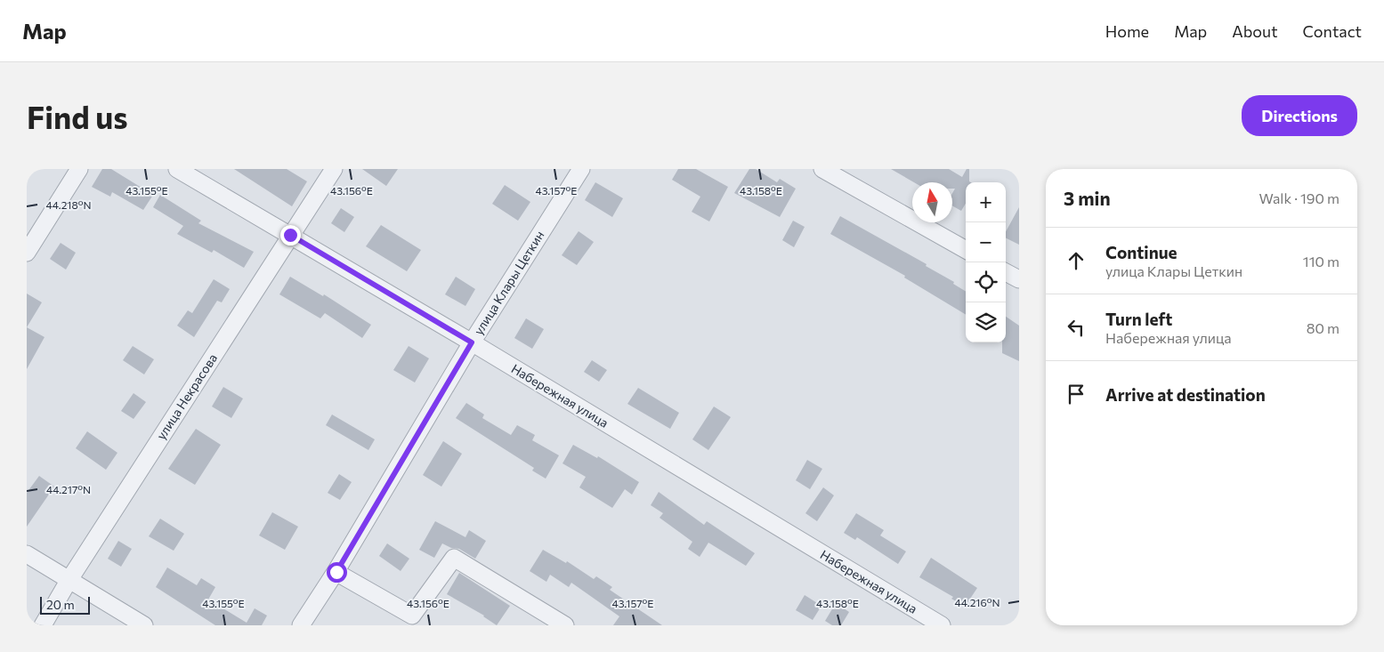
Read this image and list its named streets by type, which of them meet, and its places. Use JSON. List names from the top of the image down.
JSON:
{
  "streets": {
    "street": ["улица Клары Цеткин", "Набережная улица", "улица Некрасова"]
  },
  "crossings": [
    ["улица Клары Цеткин", "Набережная улица"],
    ["Набережная улица", "улица Некрасова"]
  ],
  "scale_bar": "20 m",
  "north": "top",
  "page": {
    "header": "Map",
    "nav": [
      "Home",
      "Map",
      "About",
      "Contact"
    ],
    "buttons": "Directions",
    "title": "Find us",
    "heading": ["3 min", "Walk · 190 m"],
    "map_buttons": ["+", "−"],
    "list": [
      ["Continue", "улица Клары Цеткин", "110 m"],
      ["Turn left", "Набережная улица", "80 m"],
      "Arrive at destination"
    ],
    "scale": "20 m"
  },
  "coordinates": [
    "43.155°E",
    "43.156°E",
    "43.157°E",
    "43.158°E",
    "44.218°N",
    "44.217°N",
    "44.216°N"
  ]
}
